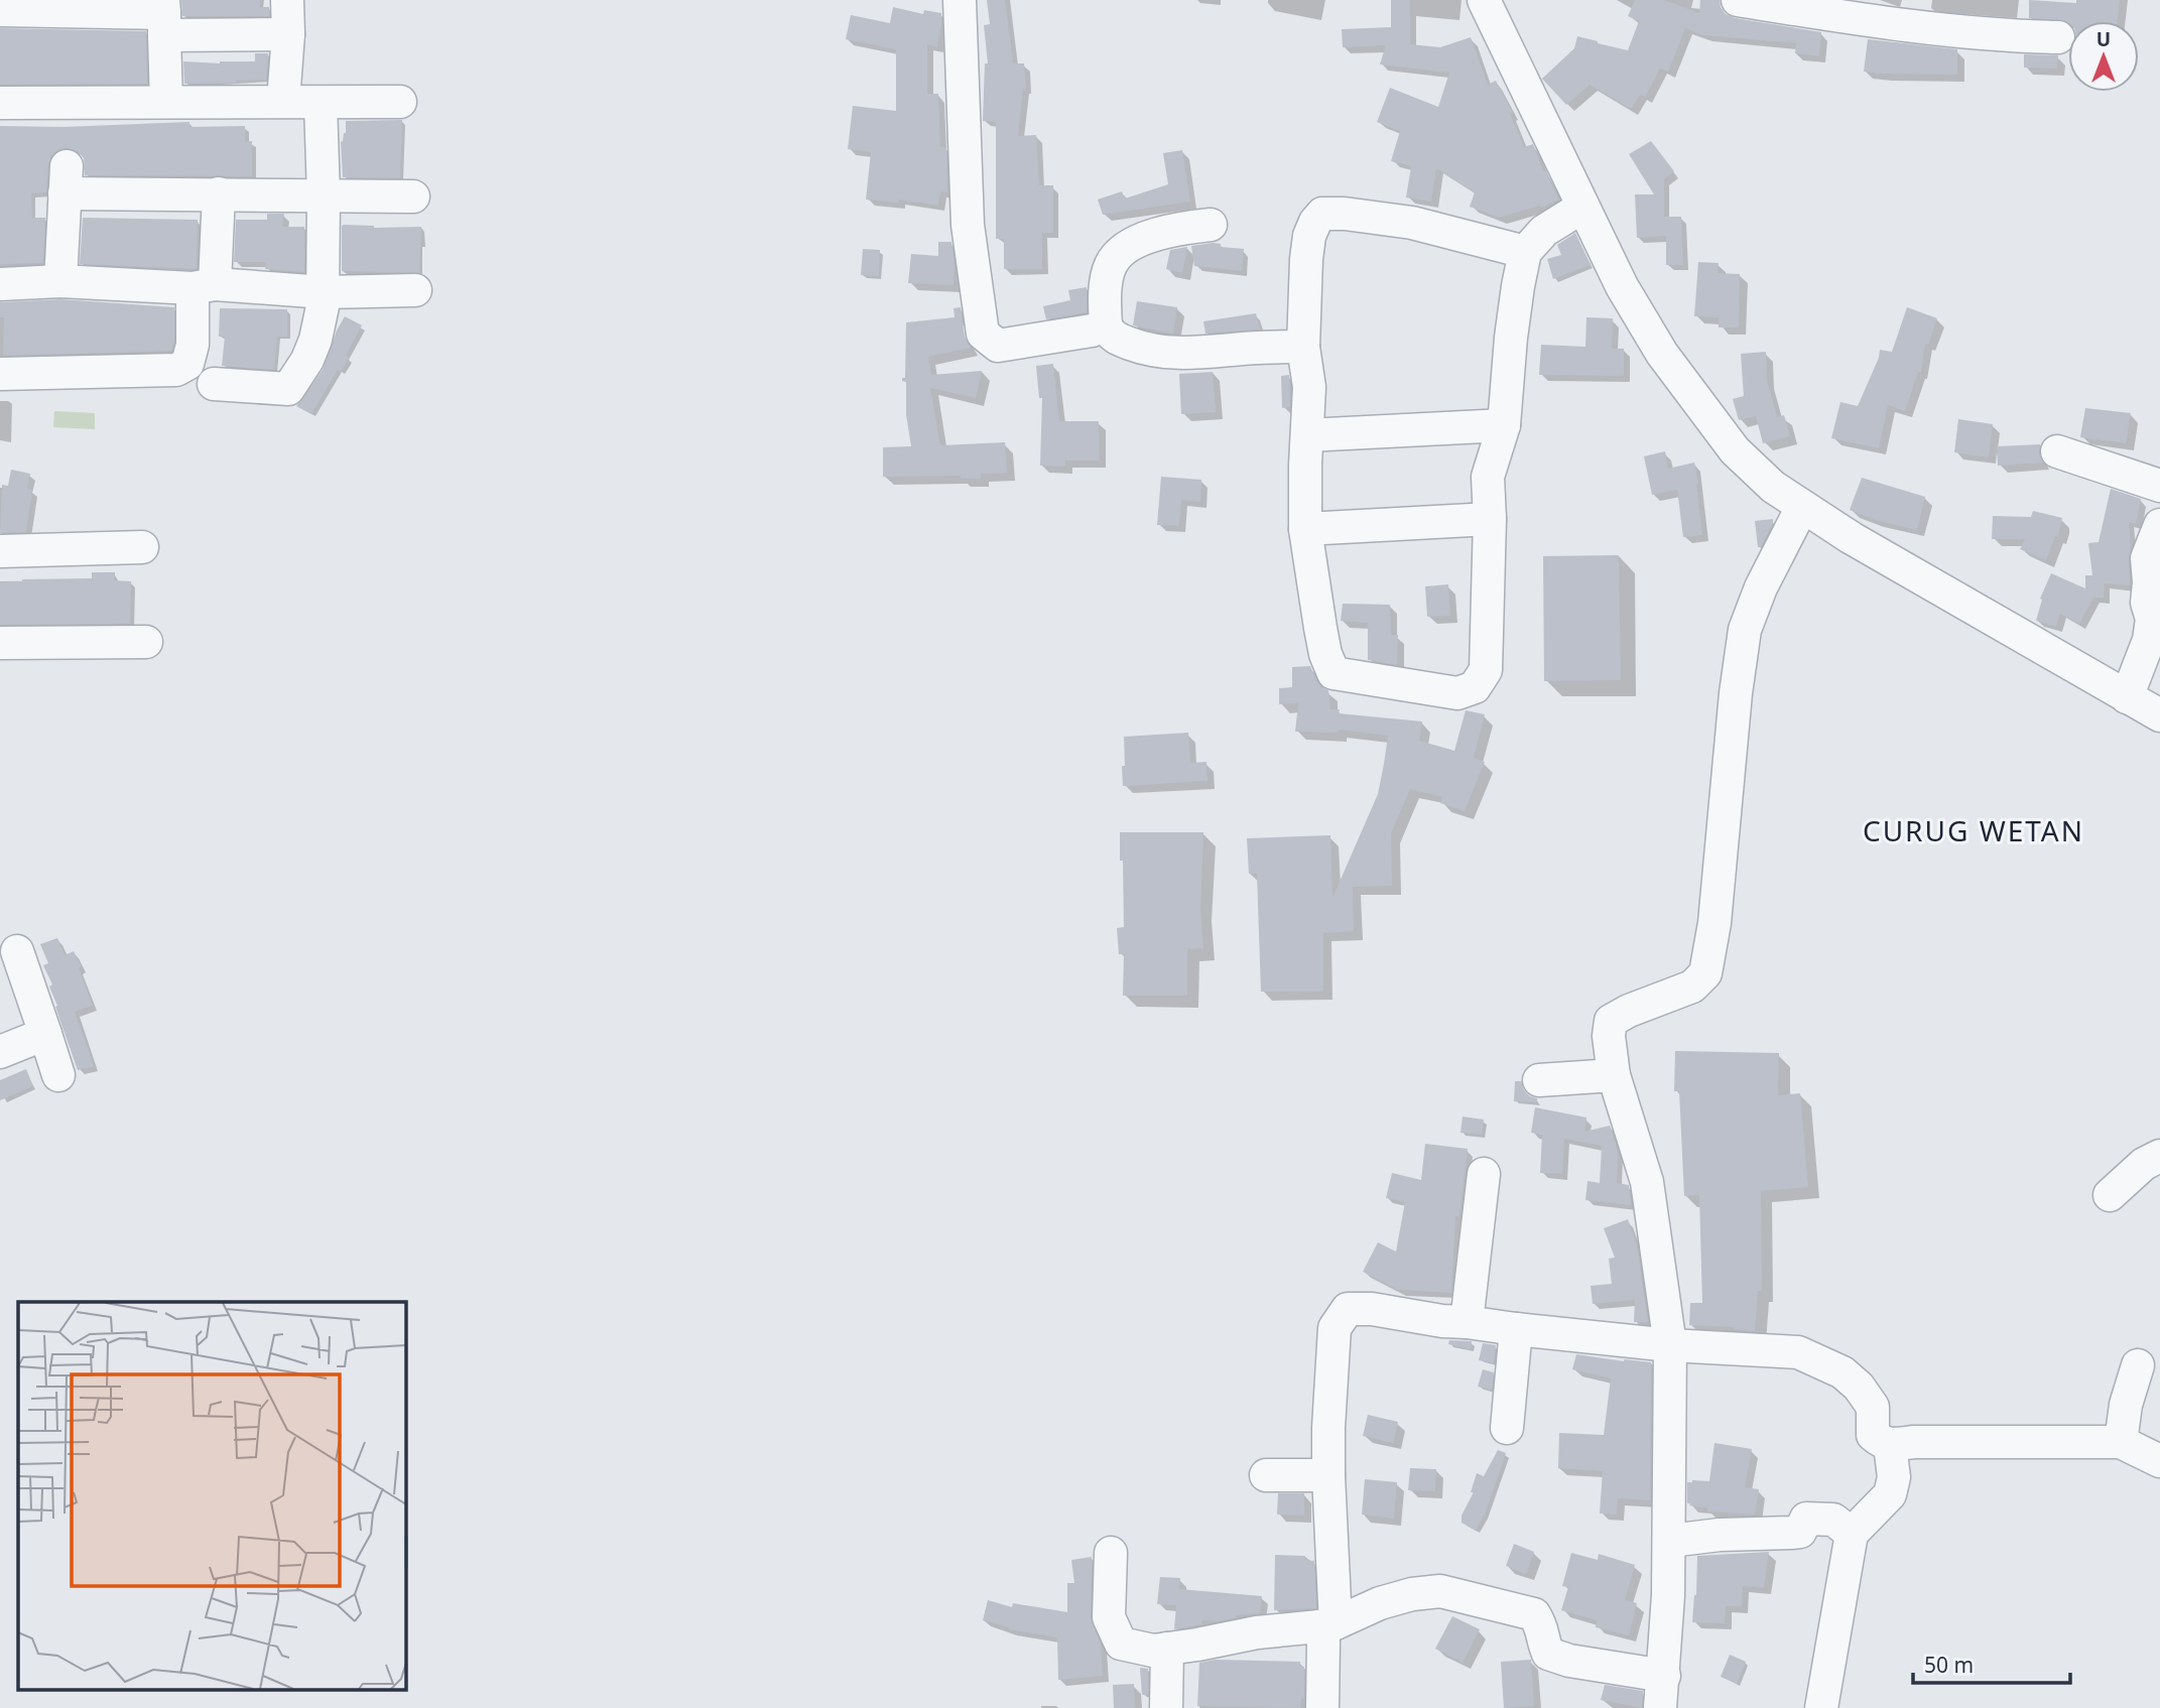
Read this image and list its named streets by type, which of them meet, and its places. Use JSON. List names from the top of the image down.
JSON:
{
  "districts": ["CURUG WETAN"],
  "scale_bar": "50 m",
  "north": "top"
}
